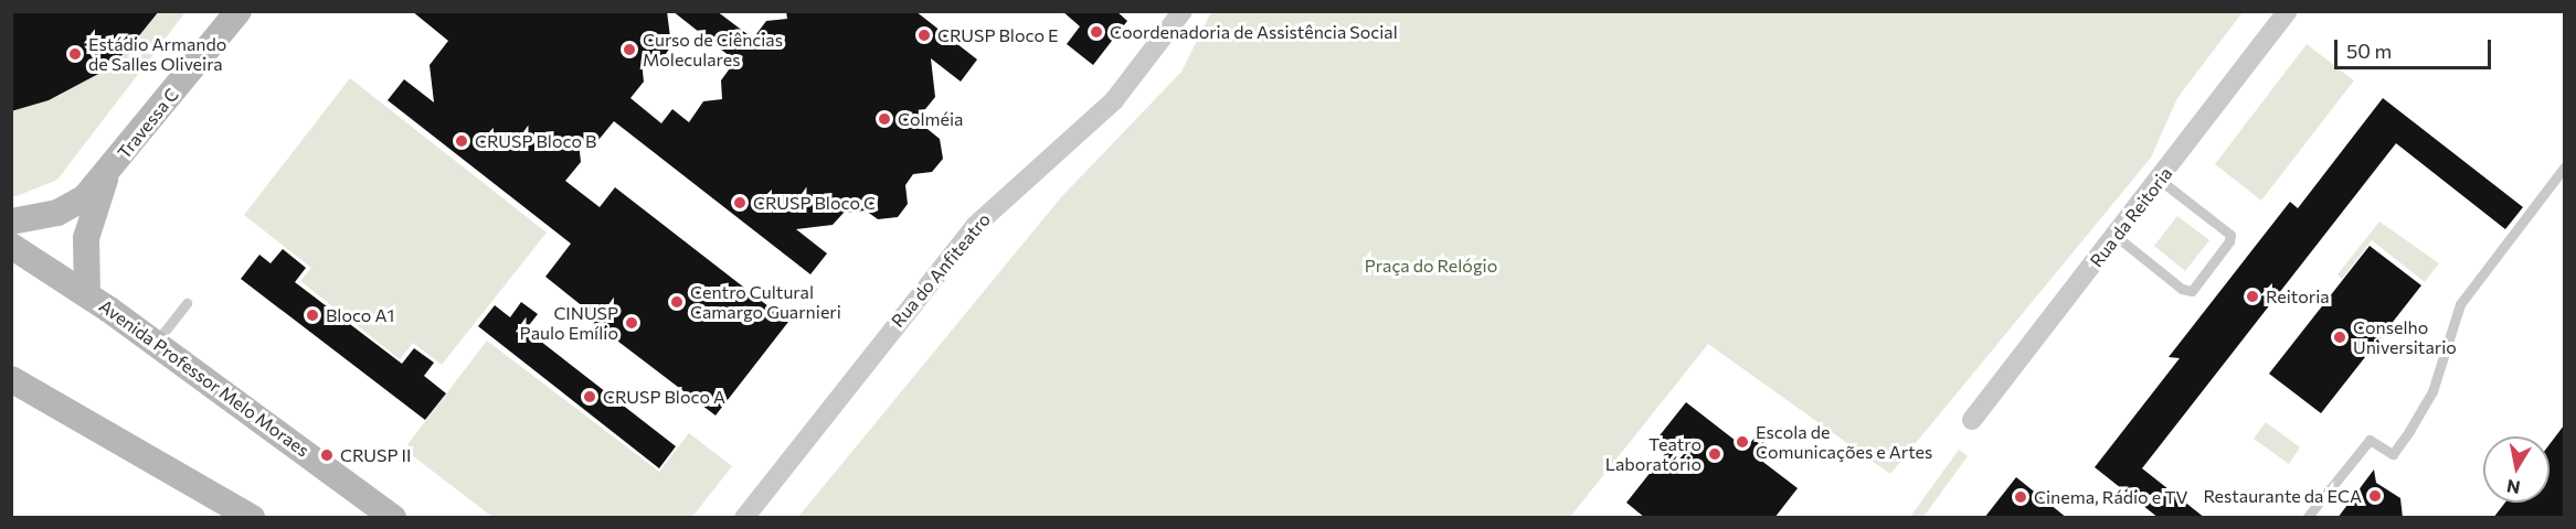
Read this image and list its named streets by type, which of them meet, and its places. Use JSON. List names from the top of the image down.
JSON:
{
  "streets": {
    "street": [
      "Travessa C",
      "Rua da Reitoria",
      "Rua do Anfiteatro",
      "Avenida Professor Melo Moraes"
    ]
  },
  "crossings": [
    ["Travessa C", "Avenida Professor Melo Moraes"]
  ],
  "parks": ["Praça do Relógio"],
  "places": [
    "Coordenadoria de Assistência Social",
    "CRUSP Bloco E",
    "Curso de Ciências Moleculares",
    "Estádio Armando de Salles Oliveira",
    "Colméia",
    "CRUSP Bloco B",
    "CRUSP Bloco C",
    "Reitoria",
    "Centro Cultural Camargo Guarnieri",
    "Bloco A1",
    "CINUSP Paulo Emílio",
    "Conselho Universitario",
    "CRUSP Bloco A",
    "Escola de Comunicações e Artes",
    "Teatro Laboratório",
    "CRUSP II",
    "Restaurante da ECA",
    "Cinema, Rádio e TV"
  ],
  "scale_bar": "50 m",
  "north": "bottom"
}
